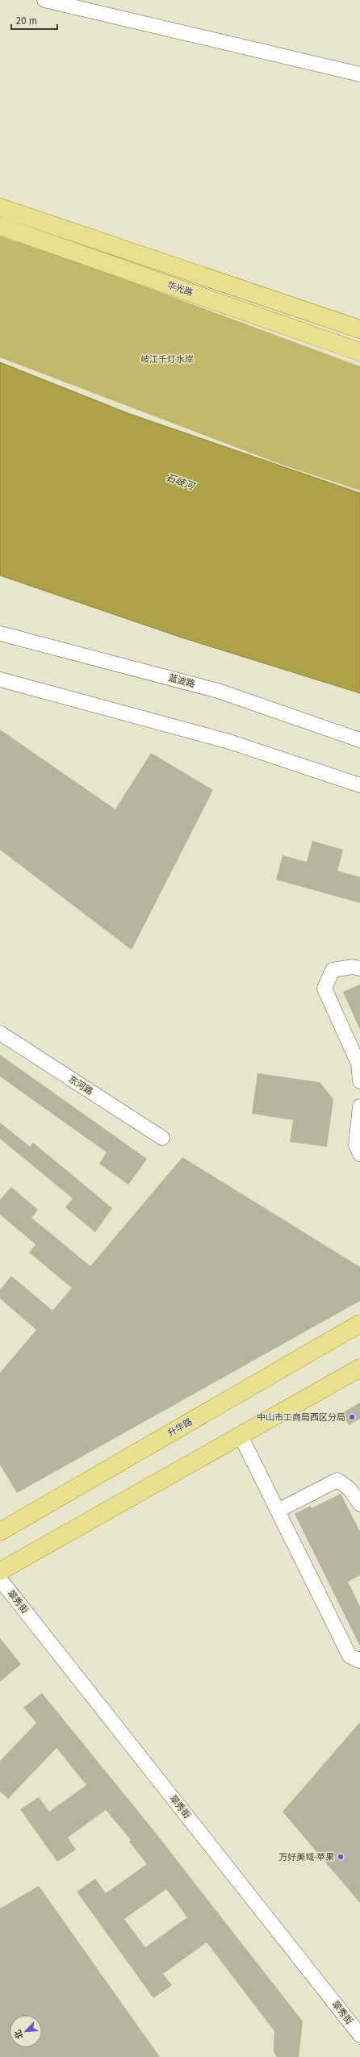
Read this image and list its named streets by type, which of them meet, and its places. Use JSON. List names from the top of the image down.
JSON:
{
  "streets": {
    "main road": ["华光路", "升华路"],
    "street": ["蓝波路", "东河路", "翠秀街"]
  },
  "water": ["石岐河"],
  "parks": ["岐江千灯水岸"],
  "places": ["中山市工商局西区分局", "万好美域·苹果"],
  "scale_bar": "20 m",
  "north": "bottom left"
}
